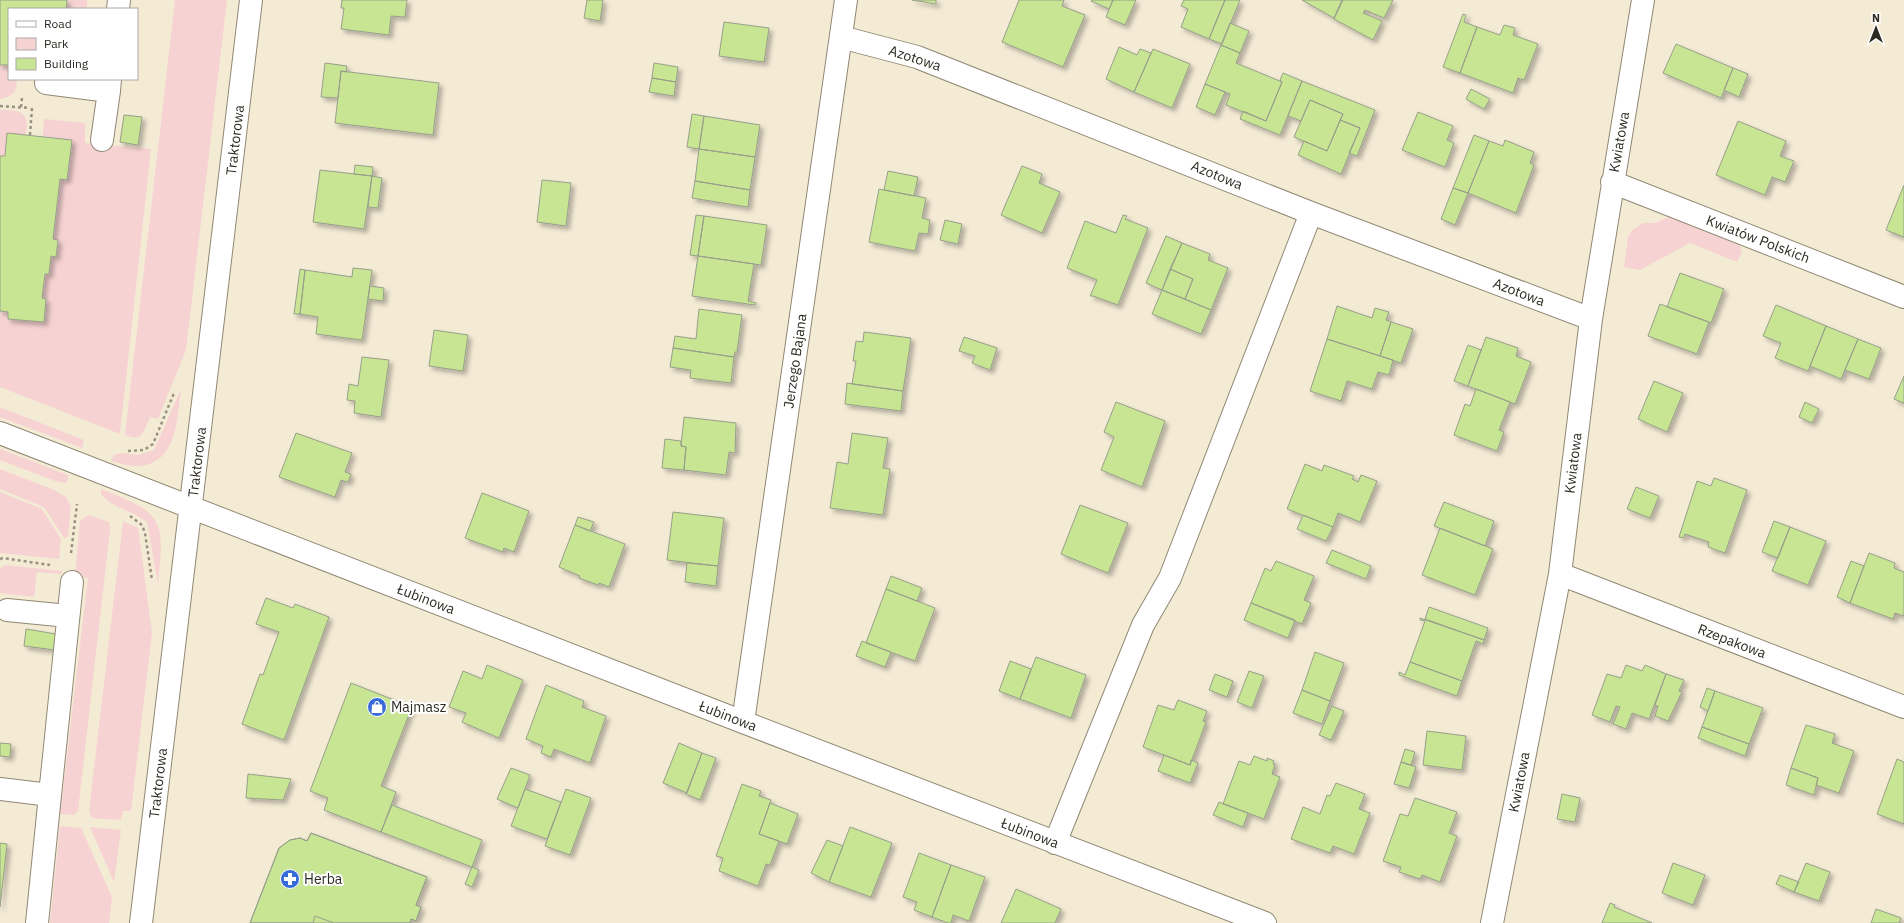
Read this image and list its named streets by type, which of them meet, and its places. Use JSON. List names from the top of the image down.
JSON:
{
  "streets": {
    "street": [
      "Azotowa",
      "Traktorowa",
      "Kwiatowa",
      "Kwiatów Polskich",
      "Jerzego Bajana",
      "Łubinowa",
      "Rzepakowa"
    ]
  },
  "crossings": [
    ["Azotowa", "Kwiatowa"],
    ["Azotowa", "Jerzego Bajana"],
    ["Traktorowa", "Łubinowa"],
    ["Kwiatowa", "Kwiatów Polskich"],
    ["Kwiatowa", "Rzepakowa"],
    ["Jerzego Bajana", "Łubinowa"]
  ],
  "places": {
    "shop": ["Majmasz"],
    "pharmacy": ["Herba"]
  },
  "legend": ["Road", "Park", "Building"],
  "north": "top"
}
